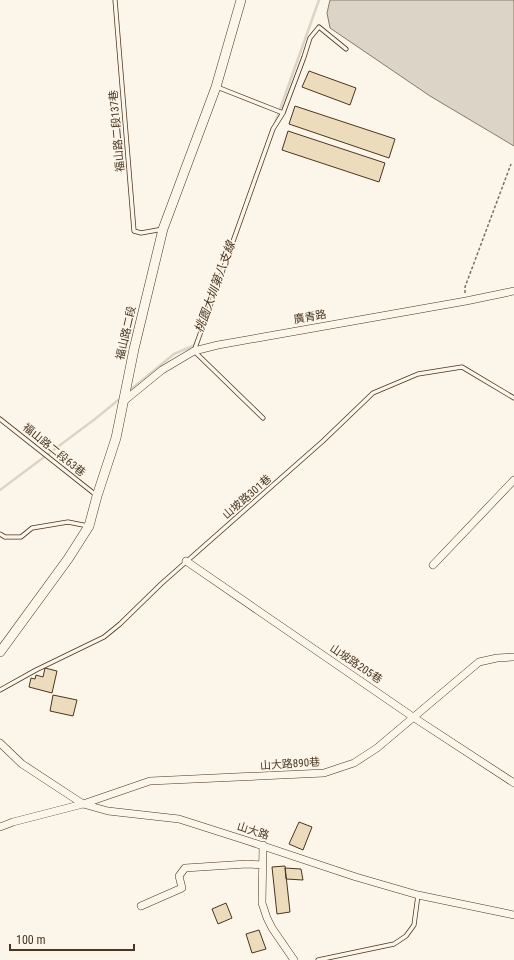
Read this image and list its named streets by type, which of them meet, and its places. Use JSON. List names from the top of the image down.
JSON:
{
  "streets": {
    "street": [
      "廣青路",
      "福山路二段",
      "山坡路205巷",
      "山大路890巷",
      "山大路"
    ],
    "lane": ["福山路二段137巷", "福山路二段63巷", "山坡路301巷"]
  },
  "crossings": [
    ["福山路二段137巷", "福山路二段"],
    ["廣青路", "福山路二段"],
    ["福山路二段", "福山路二段63巷"],
    ["山坡路301巷", "山坡路205巷"],
    ["山坡路205巷", "山大路890巷"],
    ["山大路890巷", "山大路"]
  ],
  "water": ["桃園大圳第八支線"],
  "scale_bar": "100 m"
}
